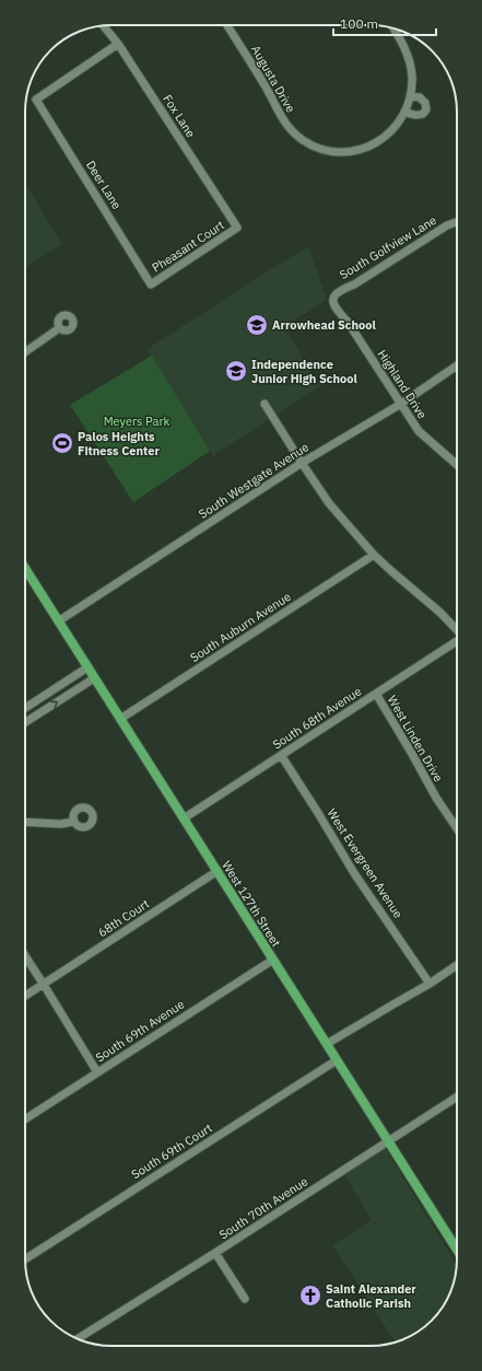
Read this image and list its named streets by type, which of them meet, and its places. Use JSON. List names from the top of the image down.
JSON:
{
  "streets": {
    "main road": ["West 127th Street"],
    "street": [
      "Augusta Drive",
      "Fox Lane",
      "Deer Lane",
      "Pheasant Court",
      "South Golfview Lane",
      "Highland Drive",
      "South Westgate Avenue",
      "South Auburn Avenue",
      "South 68th Avenue",
      "West Linden Drive",
      "West Evergreen Avenue",
      "68th Court",
      "South 69th Avenue",
      "South 69th Court",
      "South 70th Avenue"
    ]
  },
  "crossings": [
    ["Fox Lane", "Deer Lane"],
    ["Fox Lane", "Pheasant Court"],
    ["Deer Lane", "Pheasant Court"],
    ["South Golfview Lane", "Highland Drive"],
    ["Highland Drive", "South Westgate Avenue"],
    ["South Westgate Avenue", "West 127th Street"],
    ["South Auburn Avenue", "West 127th Street"],
    ["South 68th Avenue", "West Linden Drive"],
    ["South 68th Avenue", "West Evergreen Avenue"],
    ["South 68th Avenue", "West 127th Street"],
    ["West 127th Street", "68th Court"],
    ["West 127th Street", "South 69th Avenue"],
    ["West 127th Street", "South 69th Court"],
    ["West 127th Street", "South 70th Avenue"]
  ],
  "parks": ["Meyers Park"],
  "places": {
    "school or university": ["Arrowhead School", "Independence Junior High School"],
    "sports": ["Palos Heights Fitness Center"],
    "church": ["Saint Alexander Catholic Parish"]
  },
  "scale_bar": "100 m"
}
